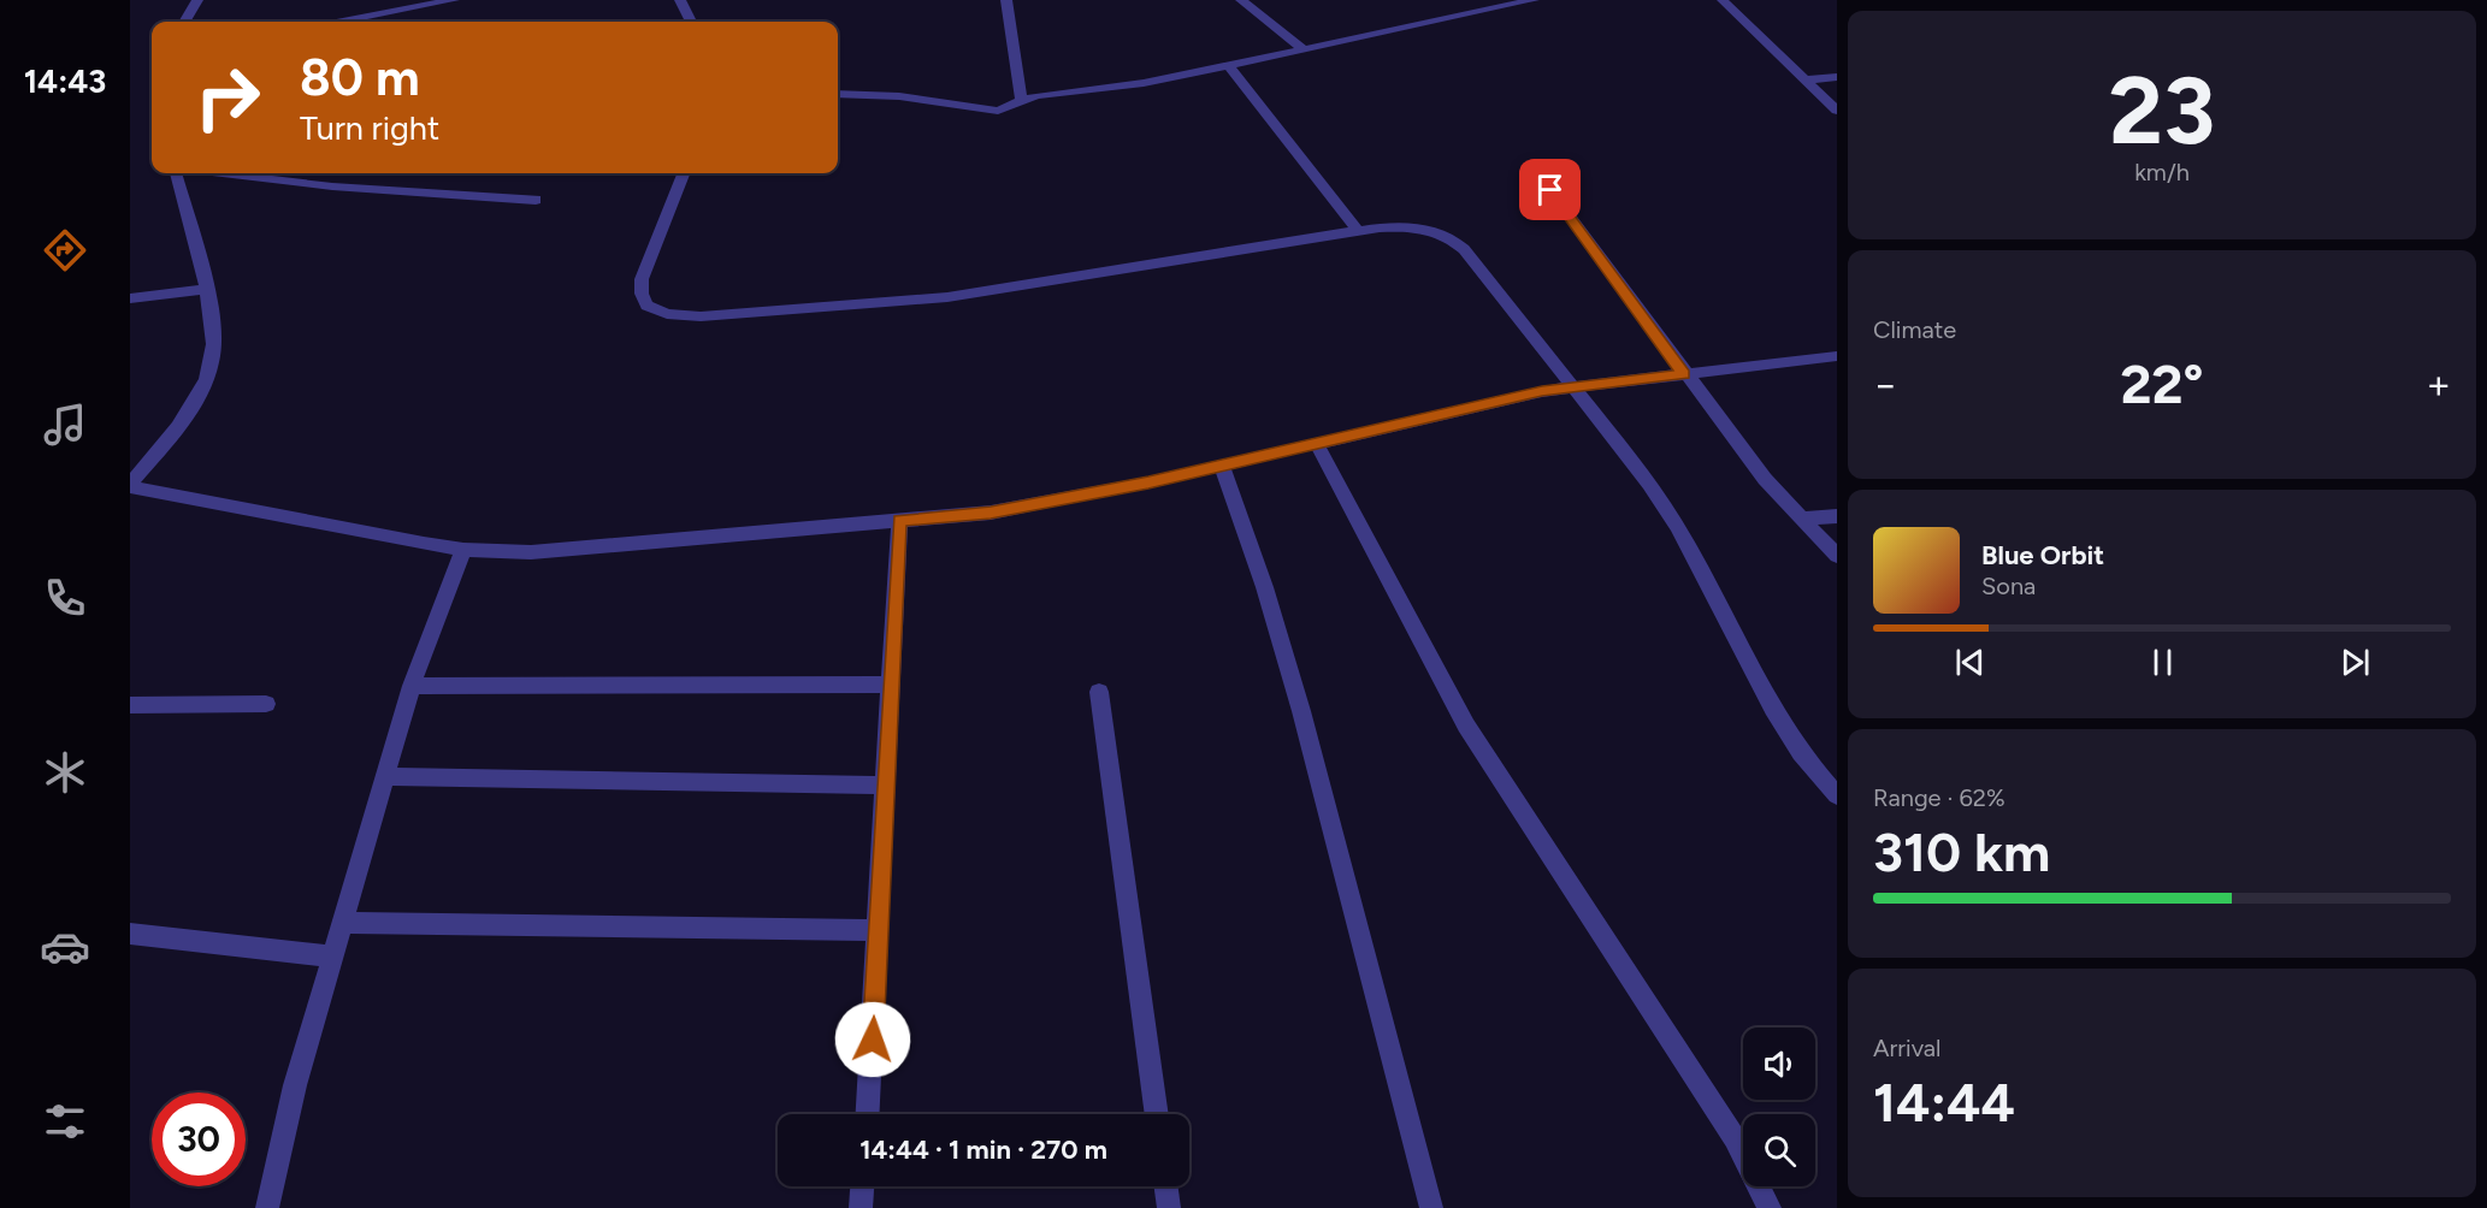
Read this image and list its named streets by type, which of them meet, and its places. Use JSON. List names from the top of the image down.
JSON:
{
  "page": {
    "tabs": "14:43",
    "tile": [
      ["23", "km/h"],
      "Climate",
      ["Range · 62%", "310 km"],
      ["Arrival", "14:44"]
    ],
    "turn": ["80 m", "Turn right"],
    "heat": ["−", "22°", "+"],
    "song": ["Blue Orbit", "Sona"],
    "limit": "30",
    "trip": "14:44 · 1 min · 270 m"
  }
}
